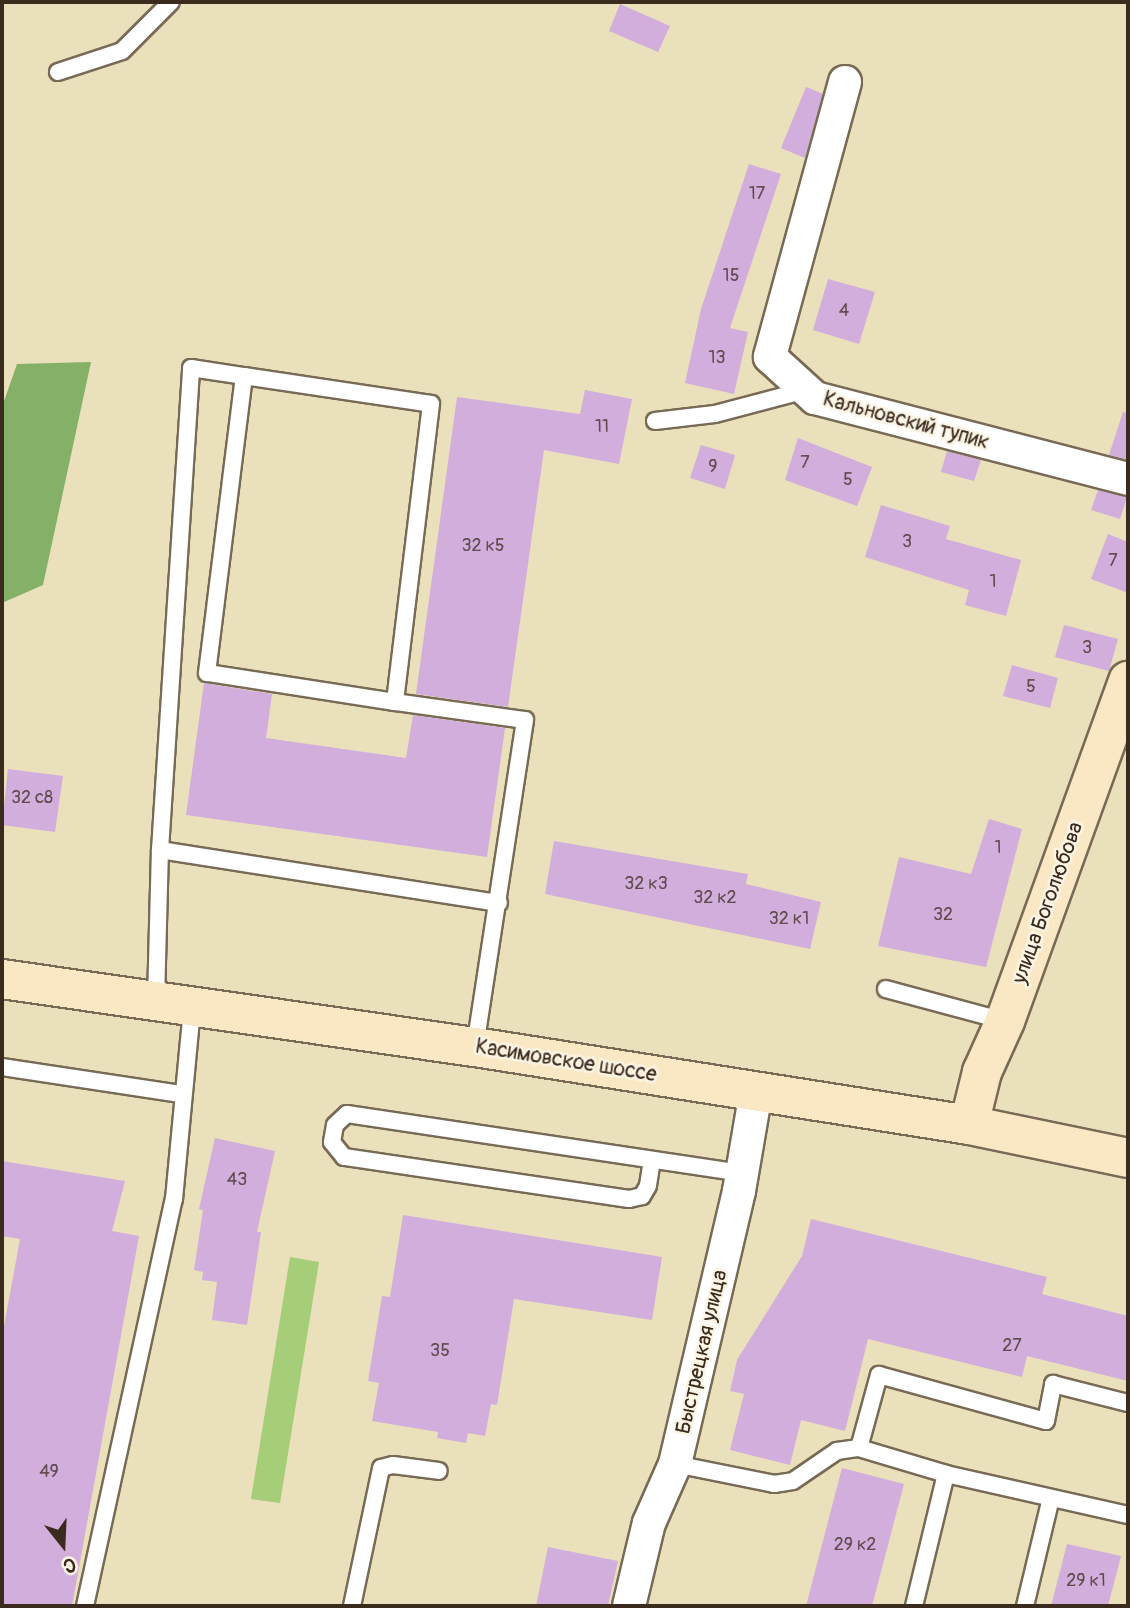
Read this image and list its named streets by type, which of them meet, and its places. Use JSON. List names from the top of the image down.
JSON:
{
  "streets": {
    "main road": ["улица Боголюбова", "Касимовское шоссе"],
    "street": ["Кальновский тупик", "Быстрецкая улица"]
  },
  "crossings": [
    ["улица Боголюбова", "Касимовское шоссе"],
    ["Касимовское шоссе", "Быстрецкая улица"]
  ],
  "house_numbers": [
    "17",
    "15",
    "4",
    "13",
    "11",
    "7",
    "9",
    "5",
    "3",
    "32 к5",
    "7",
    "1",
    "3",
    "5",
    "32 с8",
    "1",
    "32 к3",
    "32 к2",
    "32",
    "32 к1",
    "43",
    "27",
    "35",
    "49",
    "29 к2",
    "29 к1"
  ],
  "north": "bottom"
}
